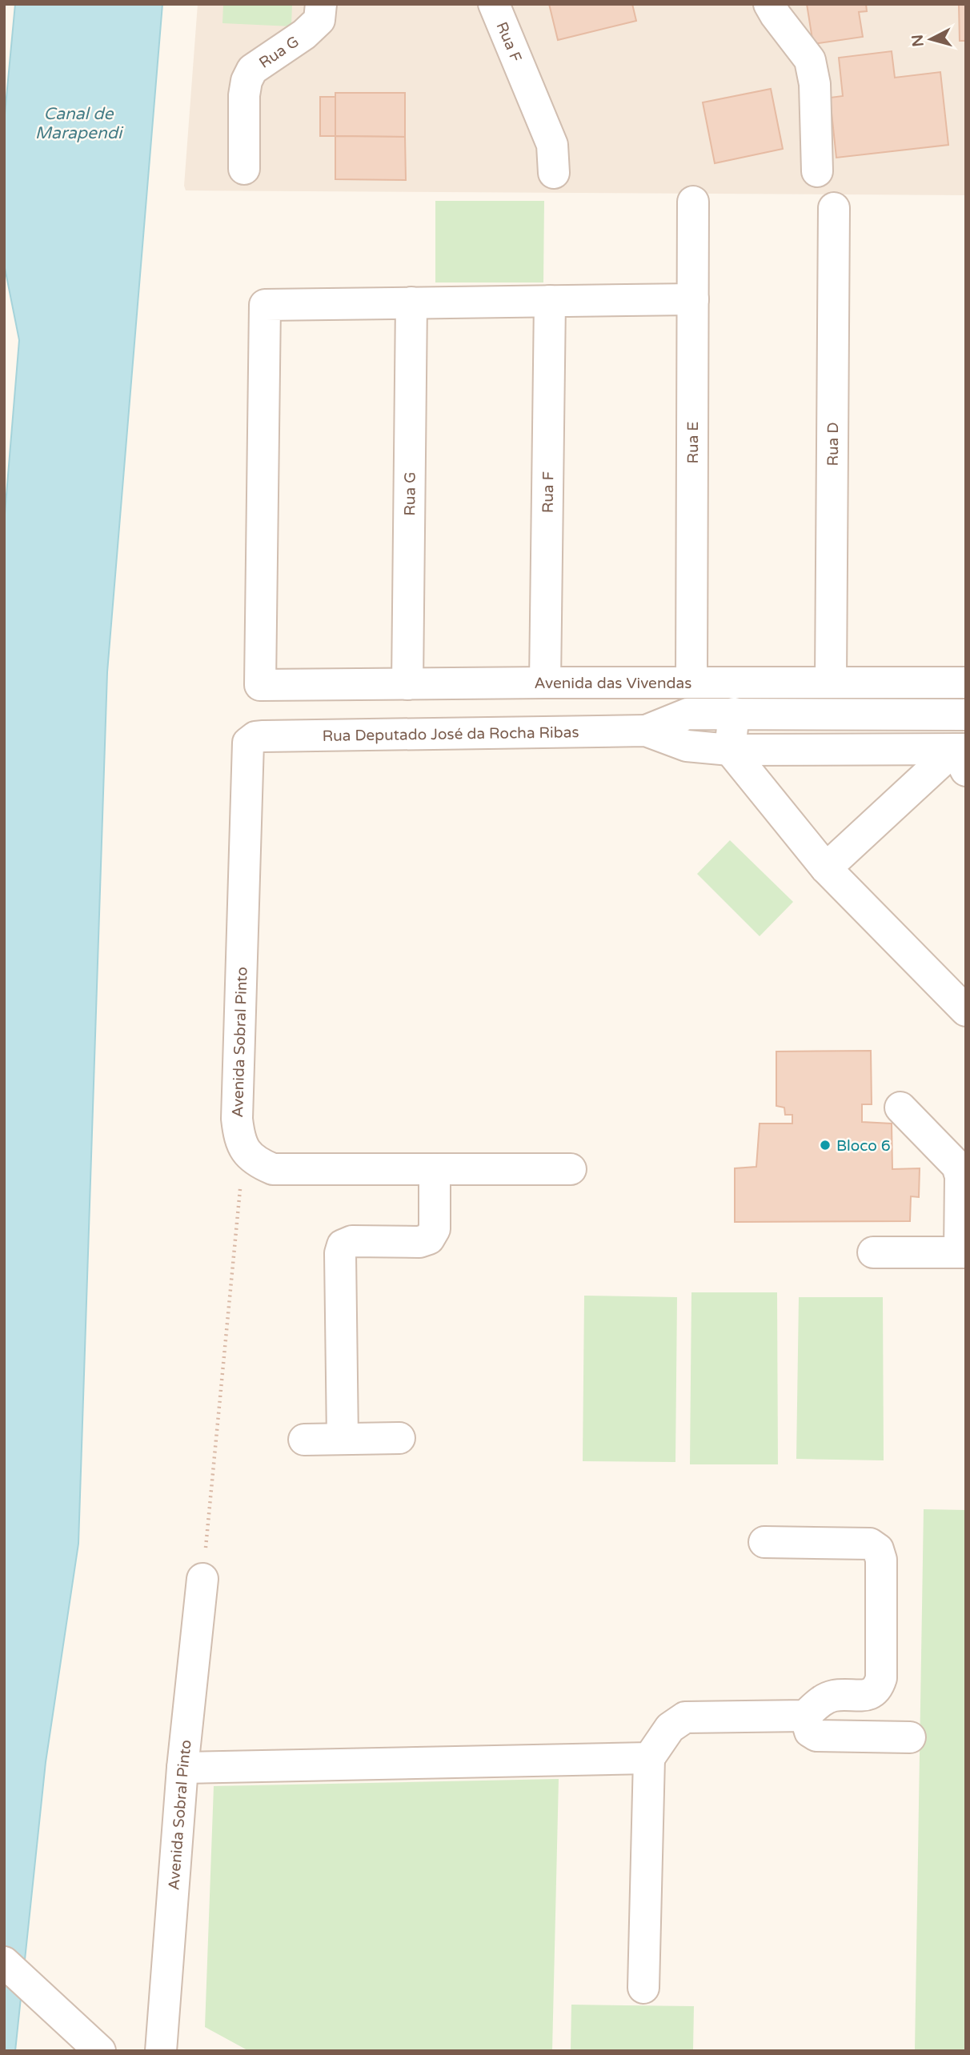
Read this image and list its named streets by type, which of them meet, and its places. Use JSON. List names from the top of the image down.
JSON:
{
  "streets": {
    "street": [
      "Rua F",
      "Rua G",
      "Rua E",
      "Rua D",
      "Avenida das Vivendas",
      "Rua Deputado José da Rocha Ribas",
      "Avenida Sobral Pinto"
    ]
  },
  "crossings": [
    ["Rua F", "Avenida das Vivendas"],
    ["Rua G", "Avenida das Vivendas"],
    ["Rua E", "Avenida das Vivendas"],
    ["Rua D", "Avenida das Vivendas"],
    ["Rua Deputado José da Rocha Ribas", "Avenida Sobral Pinto"]
  ],
  "water": ["Canal de Marapendi"],
  "places": ["Bloco 6"],
  "north": "left"
}
